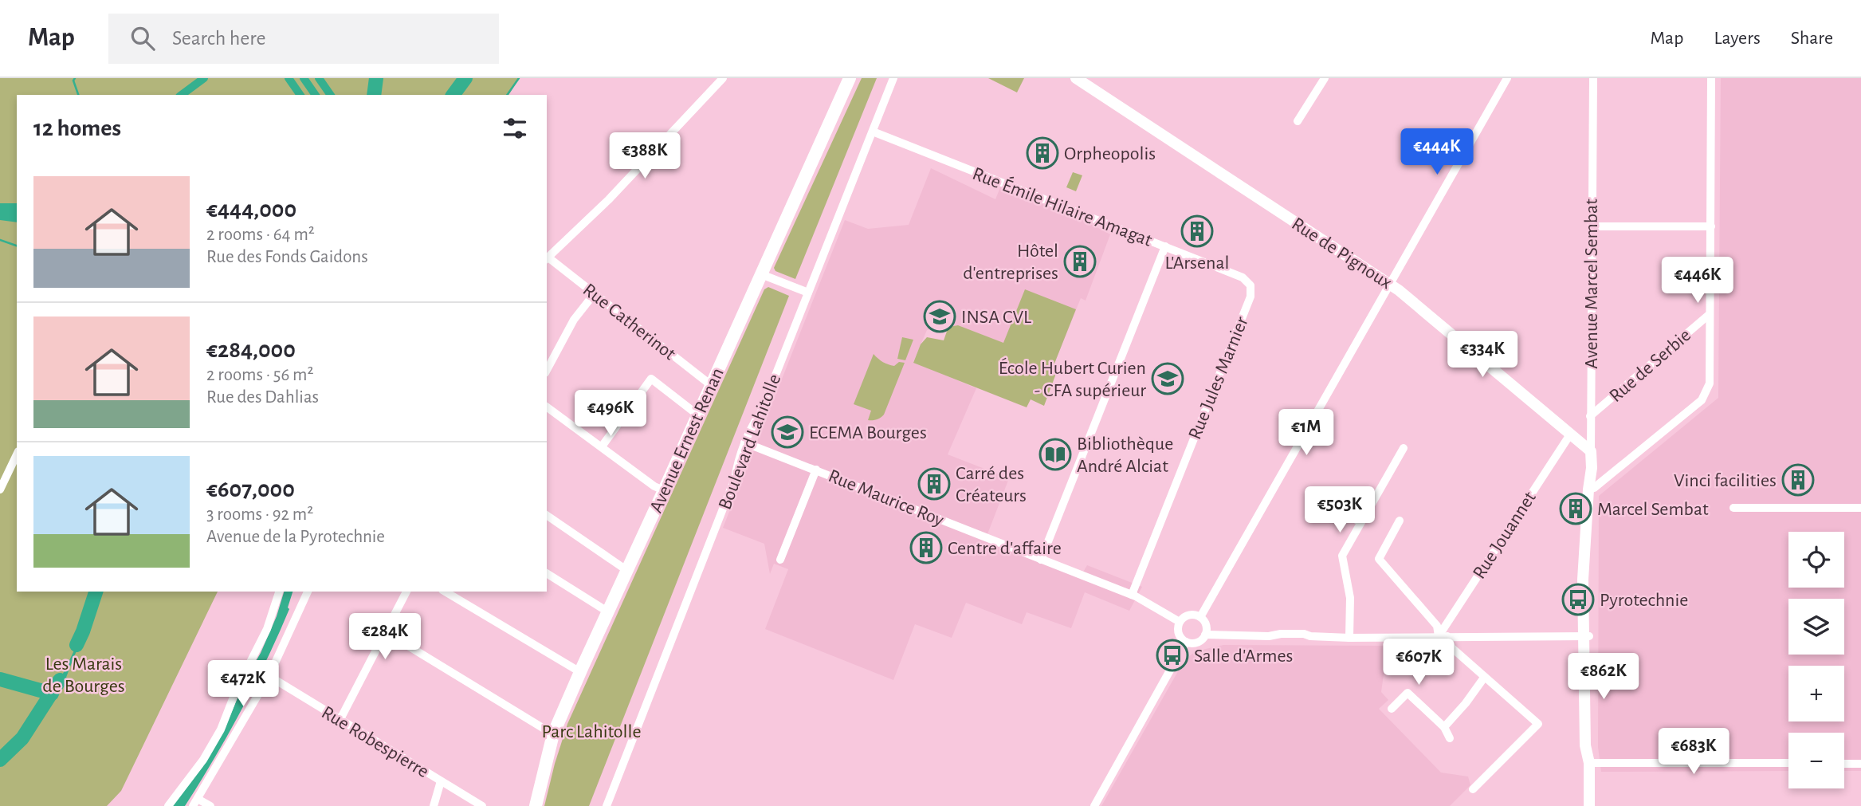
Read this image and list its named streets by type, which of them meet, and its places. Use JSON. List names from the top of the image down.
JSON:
{
  "streets": {
    "main road": ["Rue de Pignoux", "Avenue Marcel Sembat", "Avenue Ernest Renan"],
    "street": [
      "Rue Émile Hilaire Amagat",
      "Rue Catherinot",
      "Rue de Serbie",
      "Rue Jules Marnier",
      "Boulevard Lahitolle",
      "Rue Maurice Roy",
      "Rue Jouannet",
      "Rue Robespierre"
    ]
  },
  "crossings": [
    ["Rue Émile Hilaire Amagat", "Rue Jules Marnier"],
    ["Rue Émile Hilaire Amagat", "Boulevard Lahitolle"],
    ["Rue de Pignoux", "Avenue Marcel Sembat"],
    ["Rue de Pignoux", "Rue Jouannet"],
    ["Avenue Marcel Sembat", "Rue de Serbie"],
    ["Rue Catherinot", "Avenue Ernest Renan"],
    ["Rue Jules Marnier", "Rue Maurice Roy"],
    ["Boulevard Lahitolle", "Rue Maurice Roy"]
  ],
  "parks": ["Les Marais de Bourges", "Parc Lahitolle"],
  "places": {
    "building": [
      "Orpheopolis",
      "L'Arsenal",
      "Hôtel d'entreprises",
      "Vinci facilities",
      "Carré des Créateurs",
      "Marcel Sembat",
      "Centre d'affaire"
    ],
    "school or university": ["INSA CVL", "École Hubert Curien - CFA supérieur", "ECEMA Bourges"],
    "library": ["Bibliothèque André Alciat"],
    "bus stop": ["Pyrotechnie", "Salle d'Armes"]
  },
  "page": {
    "header": "Map",
    "search": "Search here",
    "nav": ["Map", "Layers", "Share"],
    "heading": "12 homes",
    "price": [
      "€444K",
      "€388K",
      "€446K",
      "€334K",
      "€496K",
      "€1M",
      "€503K",
      "€284K",
      "€607K",
      "€862K",
      "€472K",
      "€683K"
    ],
    "list": [
      {
        "name": "€444,000",
        "note": "2 rooms · 64 m² · Rue des Fonds Gaidons"
      },
      {
        "name": "€284,000",
        "note": "2 rooms · 56 m² · Rue des Dahlias"
      },
      {
        "name": "€607,000",
        "note": "3 rooms · 92 m² · Avenue de la Pyrotechnie"
      }
    ],
    "map_buttons": ["+", "−"]
  }
}
